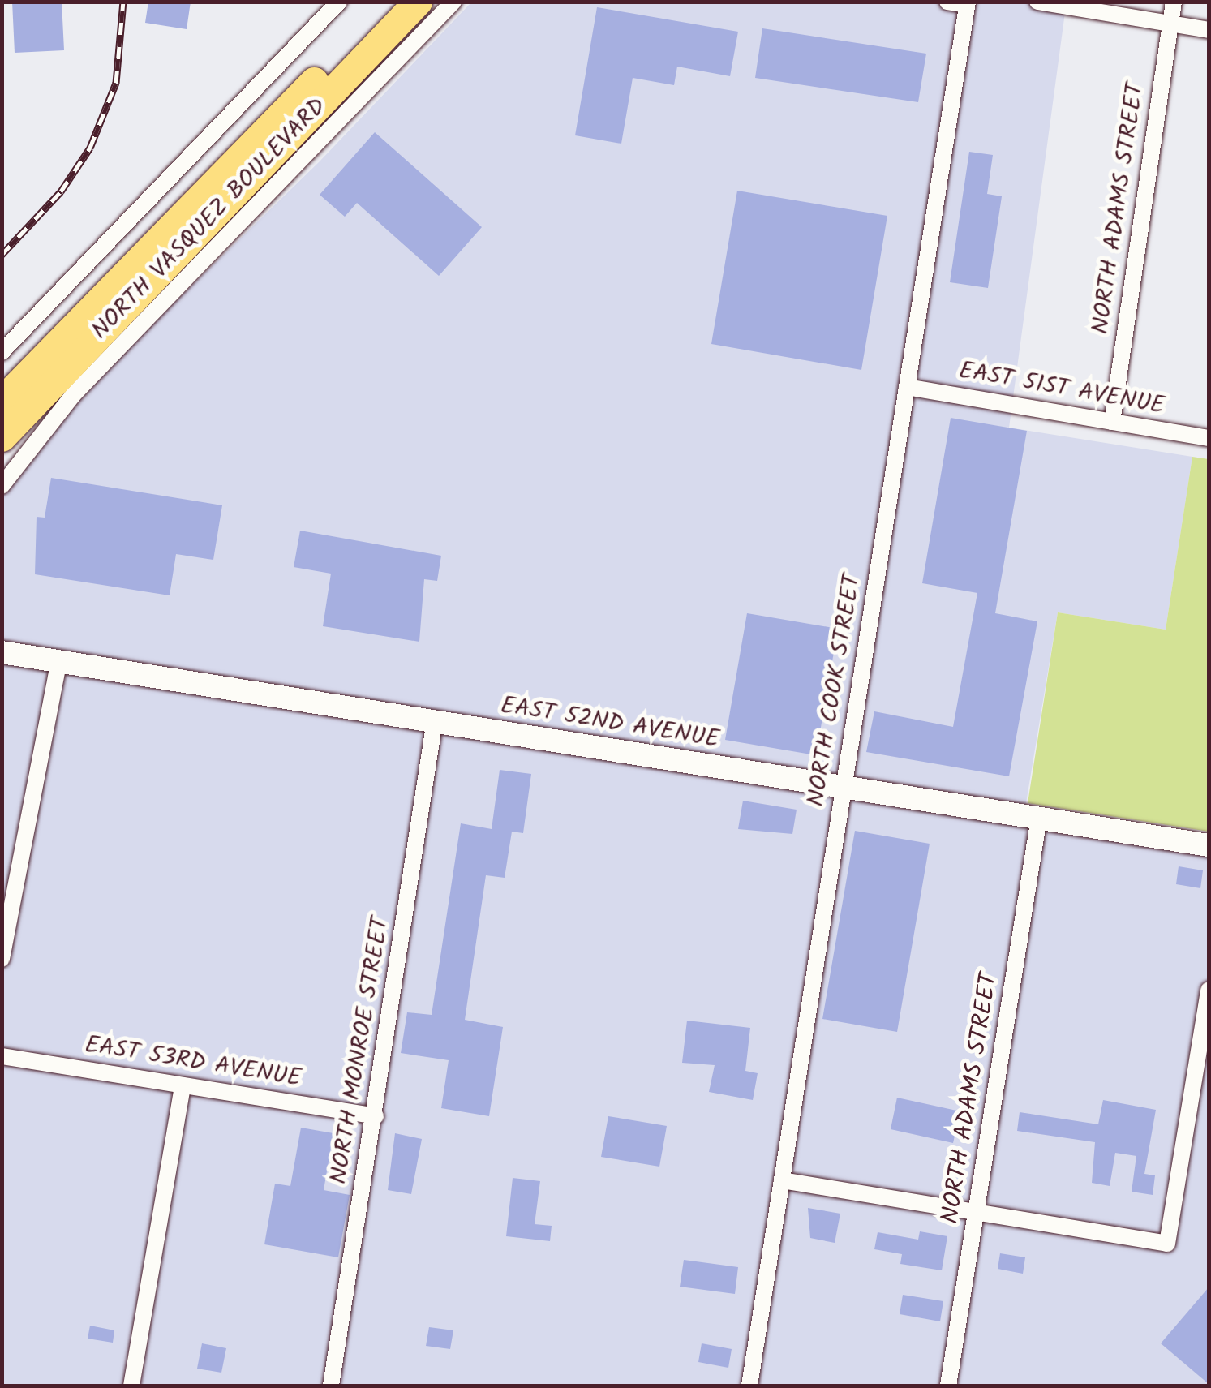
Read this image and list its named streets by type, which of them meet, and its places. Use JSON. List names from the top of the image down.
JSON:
{
  "streets": {
    "highway": ["NORTH VASQUEZ BOULEVARD"],
    "street": [
      "NORTH ADAMS STREET",
      "EAST 51ST AVENUE",
      "NORTH COOK STREET",
      "EAST 52ND AVENUE",
      "NORTH MONROE STREET",
      "EAST 53RD AVENUE"
    ]
  },
  "crossings": [
    ["NORTH ADAMS STREET", "EAST 51ST AVENUE"],
    ["NORTH ADAMS STREET", "EAST 52ND AVENUE"],
    ["EAST 51ST AVENUE", "NORTH COOK STREET"],
    ["NORTH COOK STREET", "EAST 52ND AVENUE"],
    ["EAST 52ND AVENUE", "NORTH MONROE STREET"],
    ["NORTH MONROE STREET", "EAST 53RD AVENUE"]
  ]
}
